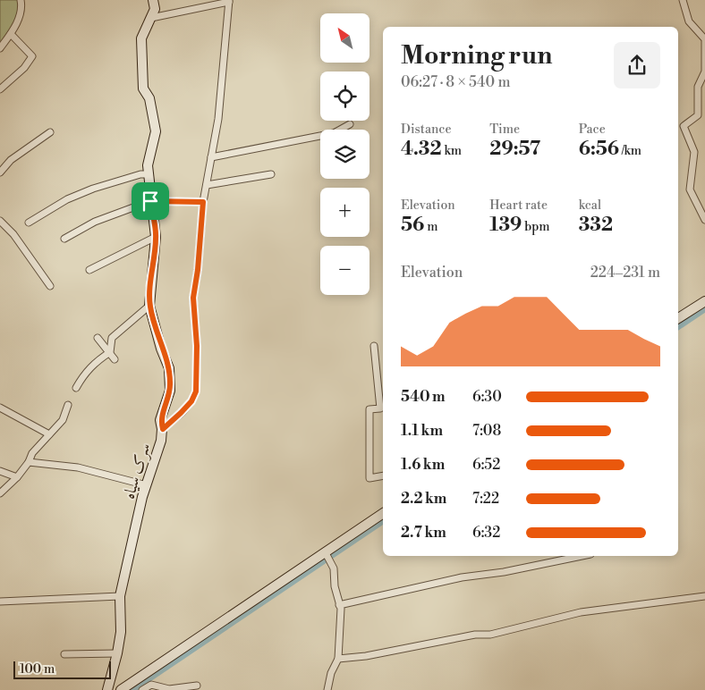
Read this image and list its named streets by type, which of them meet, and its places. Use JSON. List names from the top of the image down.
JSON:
{
  "streets": {
    "street": ["سرک سیاه"]
  },
  "scale_bar": "100 m",
  "north": "top left",
  "page": {
    "map_buttons": ["+", "−"],
    "heading": ["Morning run", "06:27 · 8 × 540 m"],
    "stats": [
      ["Distance", "4.32 km"],
      ["Time", "29:57"],
      ["Pace", "6:56 /km"],
      ["Elevation", "56 m"],
      ["Heart rate", "139 bpm"],
      ["kcal", "332"]
    ],
    "chart": ["Elevation", "224–231 m"],
    "list": [
      {
        "name": "540 m",
        "note": "6:30"
      },
      {
        "name": "1.1 km",
        "note": "7:08"
      },
      {
        "name": "1.6 km",
        "note": "6:52"
      },
      {
        "name": "2.2 km",
        "note": "7:22"
      },
      {
        "name": "2.7 km",
        "note": "6:32"
      }
    ],
    "scale": "100 m"
  }
}
